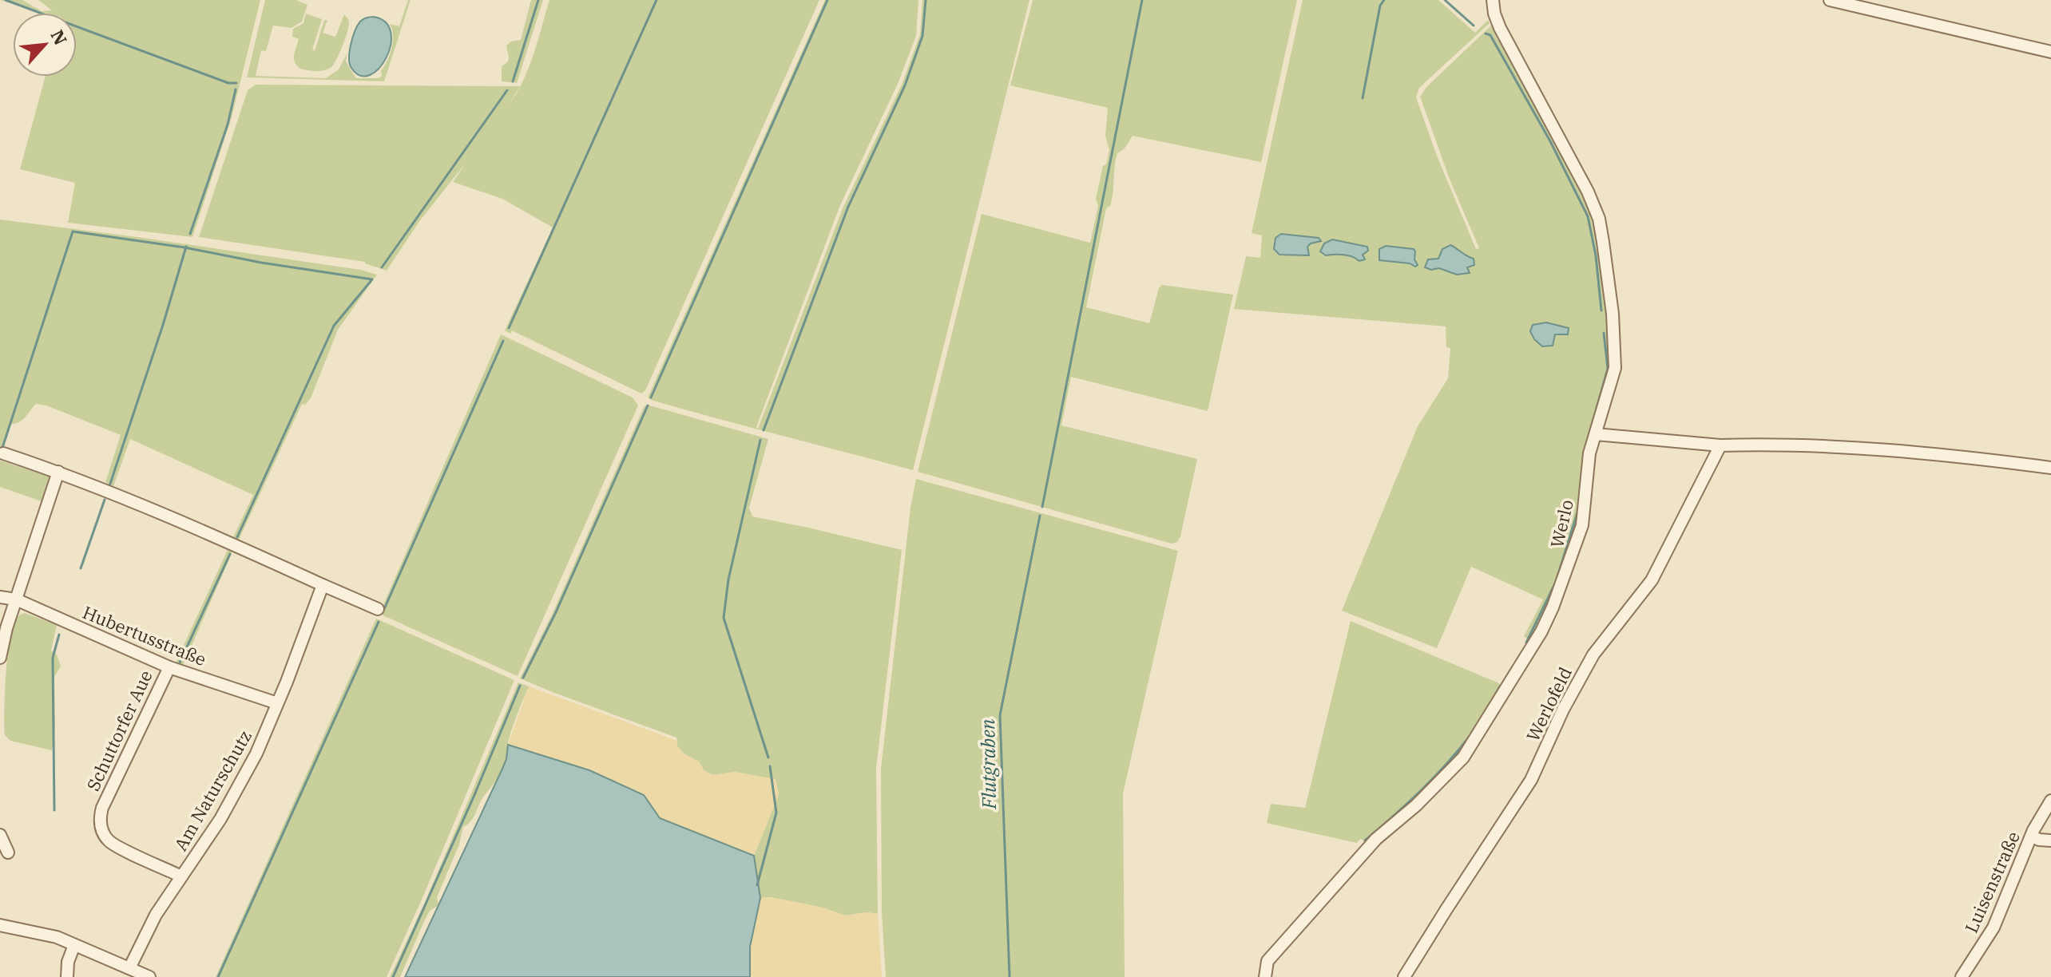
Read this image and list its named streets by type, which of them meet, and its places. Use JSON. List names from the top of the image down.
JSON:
{
  "streets": {
    "street": [
      "Werlo",
      "Hubertusstraße",
      "Werlofeld",
      "Schuttorfer Aue",
      "Am Naturschutz",
      "Luisenstraße"
    ]
  },
  "crossings": [
    ["Hubertusstraße", "Schuttorfer Aue"],
    ["Hubertusstraße", "Am Naturschutz"],
    ["Schuttorfer Aue", "Am Naturschutz"]
  ],
  "water": ["Flutgraben"],
  "north": "top right"
}
